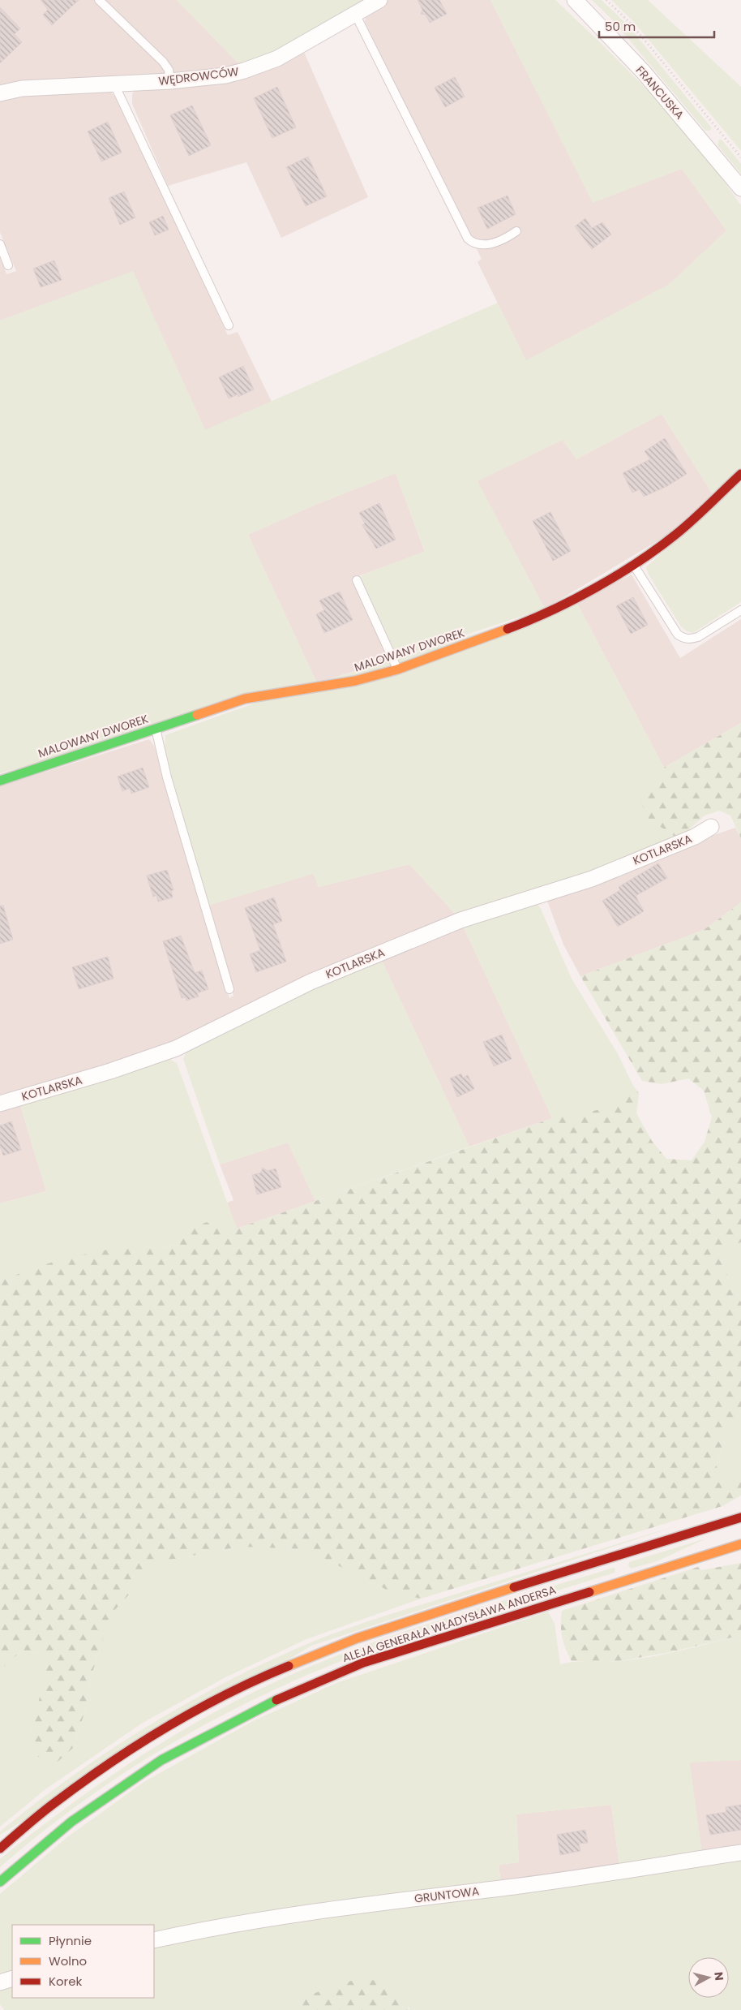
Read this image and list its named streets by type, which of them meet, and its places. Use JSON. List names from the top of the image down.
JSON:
{
  "streets": {
    "main road": ["MALOWANY DWOREK", "ALEJA GENERAŁA WŁADYSŁAWA ANDERSA"],
    "street": [
      "WĘDROWCÓW",
      "FRANCUSKA",
      "KOTLARSKA",
      "GRUNTOWA"
    ]
  },
  "legend": ["Płynnie", "Wolno", "Korek"],
  "scale_bar": "50 m",
  "north": "right"
}
